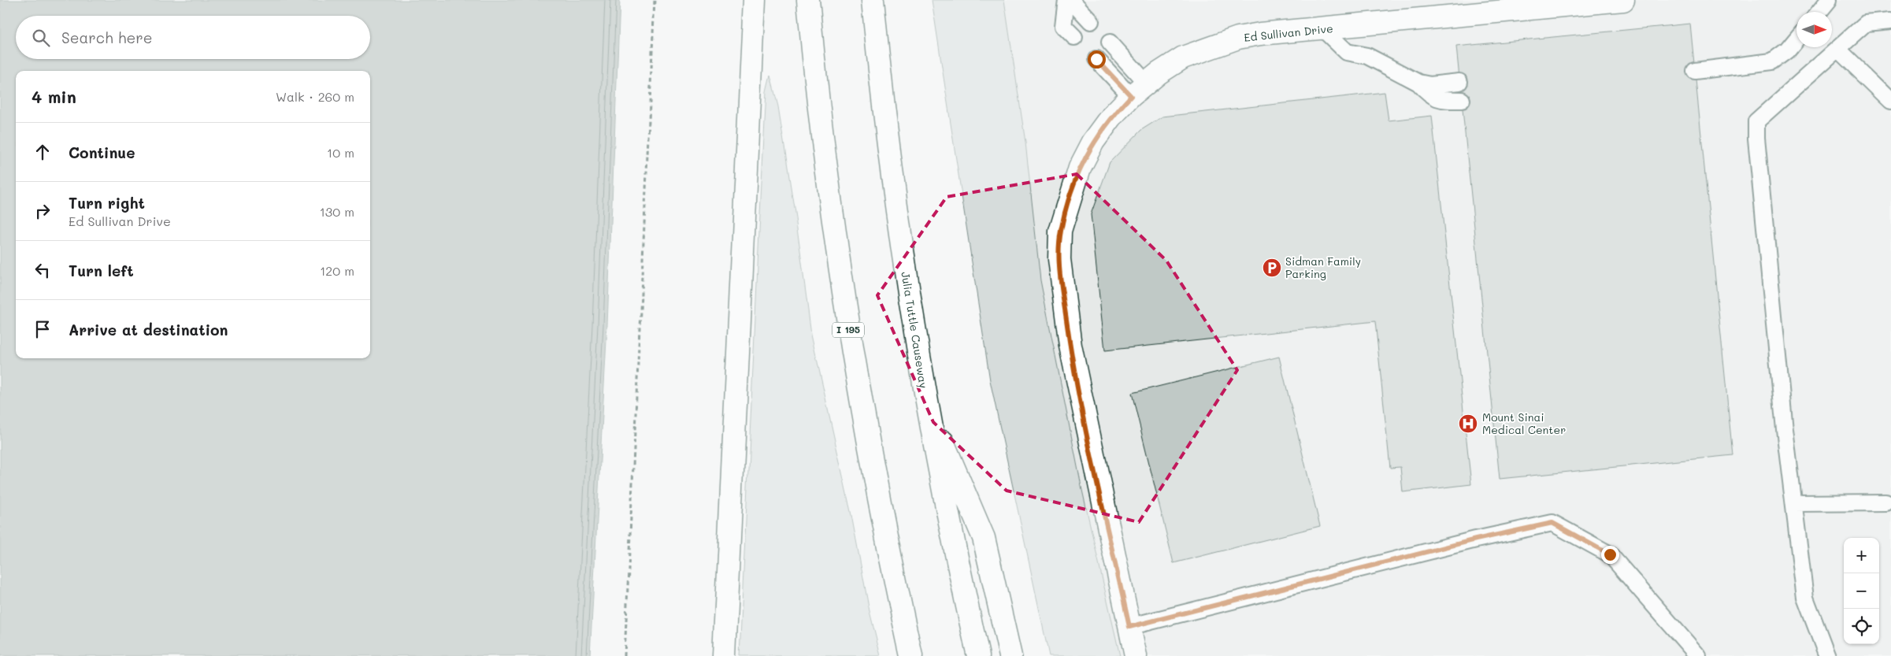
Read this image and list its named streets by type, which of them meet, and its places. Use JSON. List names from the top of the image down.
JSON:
{
  "streets": {
    "main road": ["Ed Sullivan Drive", "I 195", "Julia Tuttle Causeway"]
  },
  "places": {
    "parking": ["Sidman Family Parking"],
    "hospital": ["Mount Sinai Medical Center"]
  },
  "north": "right",
  "page": {
    "search": "Search here",
    "heading": ["4 min", "Walk · 260 m"],
    "list": [
      ["Continue", "10 m"],
      ["Turn right", "Ed Sullivan Drive", "130 m"],
      ["Turn left", "120 m"],
      "Arrive at destination"
    ],
    "map_buttons": ["+", "−"]
  }
}
